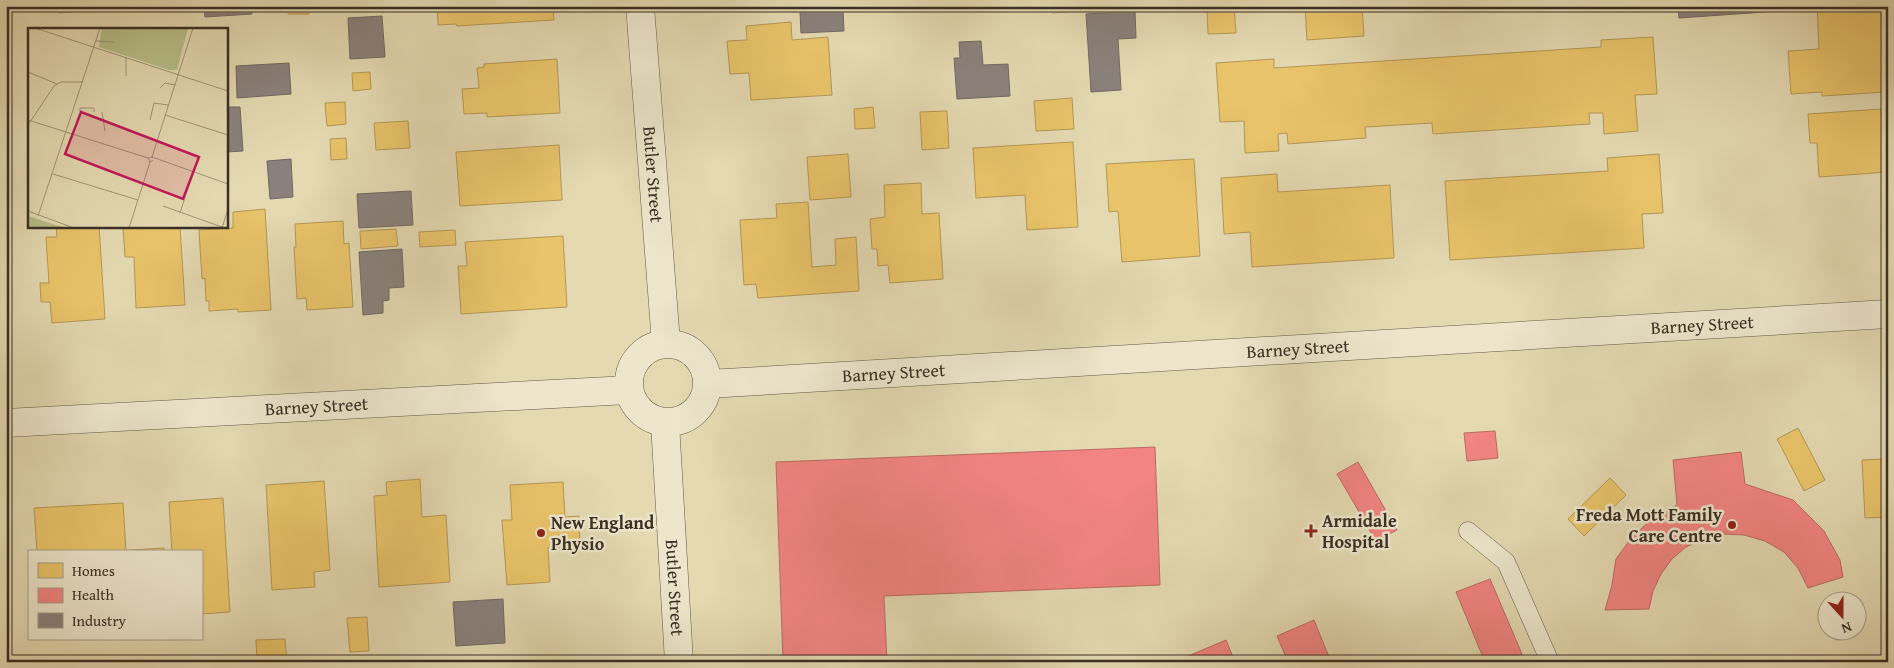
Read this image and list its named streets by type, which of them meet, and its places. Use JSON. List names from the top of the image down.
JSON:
{
  "streets": {
    "street": ["Butler Street", "Barney Street"]
  },
  "crossings": [
    ["Butler Street", "Barney Street"]
  ],
  "places": {
    "other": ["Freda Mott Family Care Centre", "New England Physio"],
    "health": ["Armidale Hospital"]
  },
  "legend": ["Homes", "Health", "Industry"],
  "north": "bottom"
}
